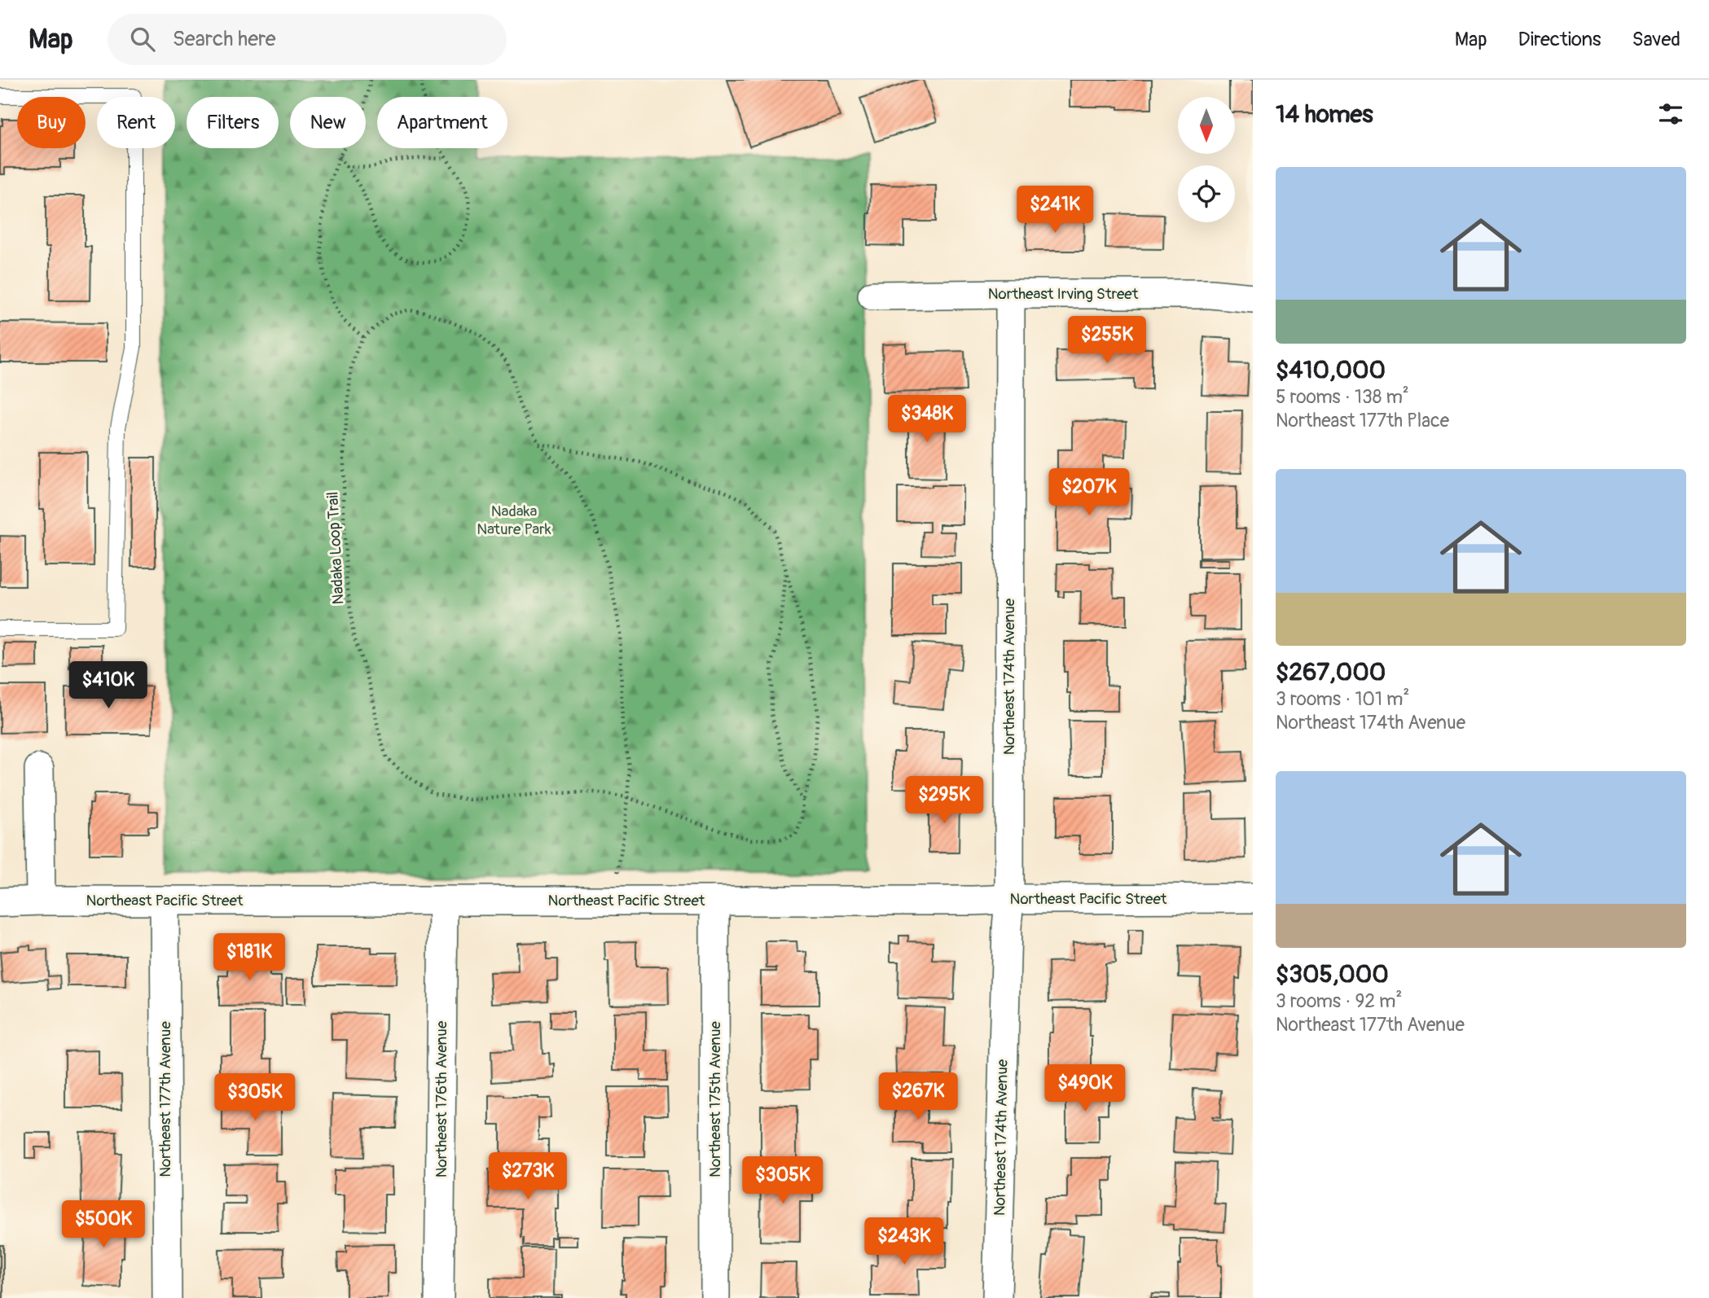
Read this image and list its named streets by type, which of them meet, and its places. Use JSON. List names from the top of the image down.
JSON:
{
  "streets": {
    "street": [
      "Northeast Irving Street",
      "Northeast 174th Avenue",
      "Northeast Pacific Street",
      "Northeast 177th Avenue",
      "Northeast 176th Avenue",
      "Northeast 175th Avenue"
    ],
    "path": ["Nadaka Loop Trail"]
  },
  "crossings": [
    ["Northeast Irving Street", "Northeast 174th Avenue"],
    ["Nadaka Loop Trail", "Northeast Pacific Street"],
    ["Northeast 174th Avenue", "Northeast Pacific Street"],
    ["Northeast Pacific Street", "Northeast 177th Avenue"],
    ["Northeast Pacific Street", "Northeast 176th Avenue"],
    ["Northeast Pacific Street", "Northeast 175th Avenue"]
  ],
  "parks": ["Nadaka Nature Park"],
  "north": "bottom",
  "page": {
    "header": "Map",
    "search": "Search here",
    "nav": ["Map", "Directions", "Saved"],
    "heading": "14 homes",
    "chip": [
      "Buy",
      "Rent",
      "Filters",
      "New",
      "Apartment"
    ],
    "list": [
      {
        "name": "$410,000",
        "note": "5 rooms · 138 m² · Northeast 177th Place"
      },
      {
        "name": "$267,000",
        "note": "3 rooms · 101 m² · Northeast 174th Avenue"
      },
      {
        "name": "$305,000",
        "note": "3 rooms · 92 m² · Northeast 177th Avenue"
      }
    ],
    "price": [
      "$241K",
      "$255K",
      "$348K",
      "$207K",
      "$410K",
      "$295K",
      "$181K",
      "$490K",
      "$267K",
      "$305K",
      "$273K",
      "$305K",
      "$500K",
      "$243K"
    ]
  }
}
